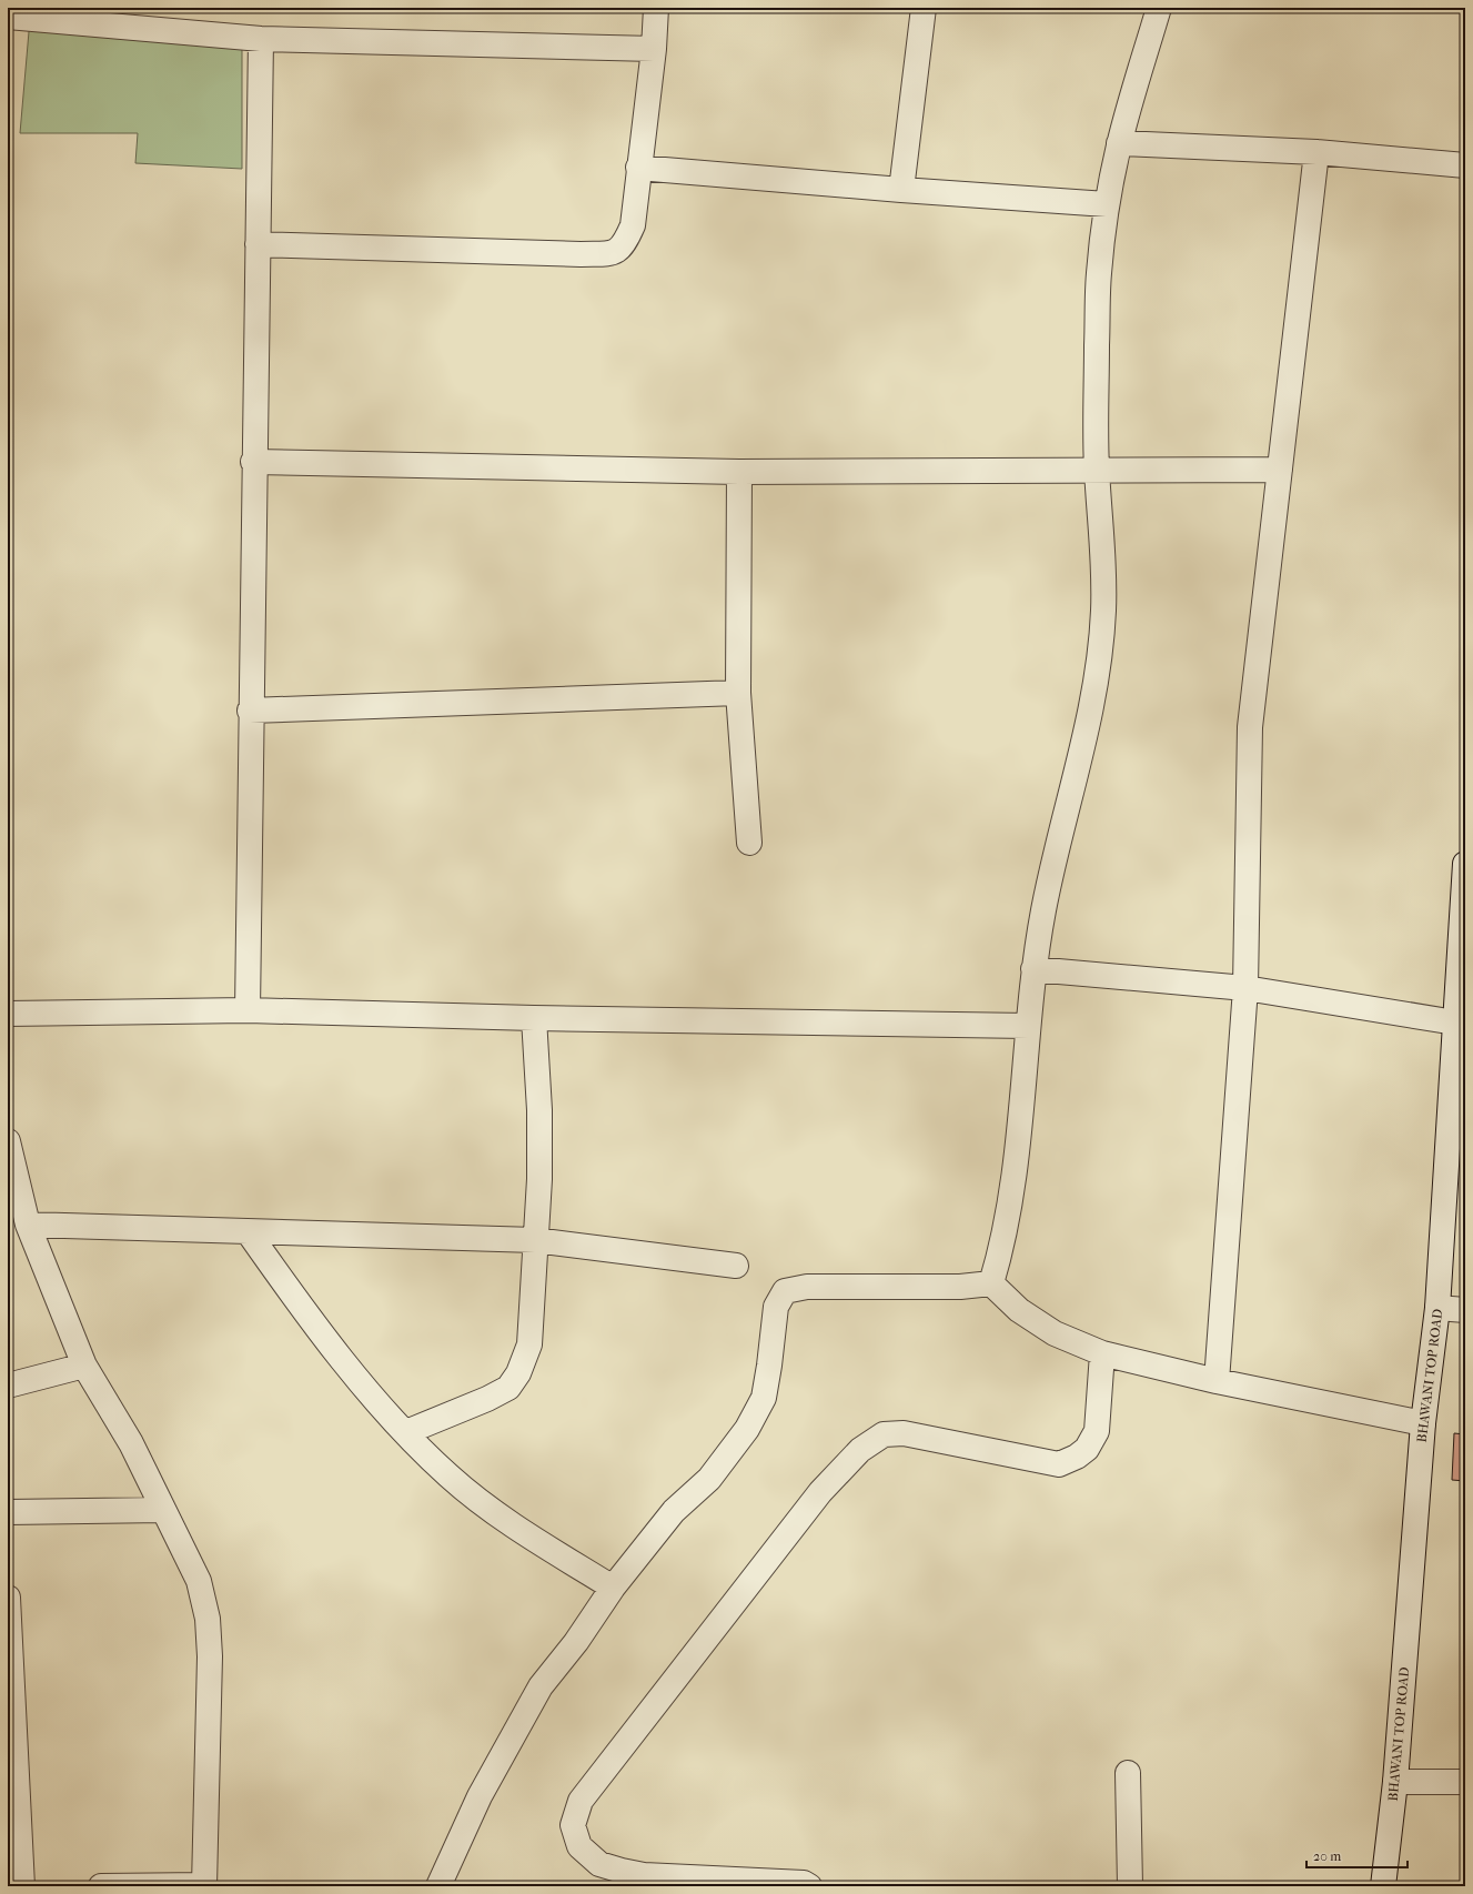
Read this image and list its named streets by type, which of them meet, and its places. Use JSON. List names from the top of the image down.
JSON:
{
  "streets": {
    "street": ["BHAWANI TOP ROAD"]
  },
  "scale_bar": "20 m"
}
